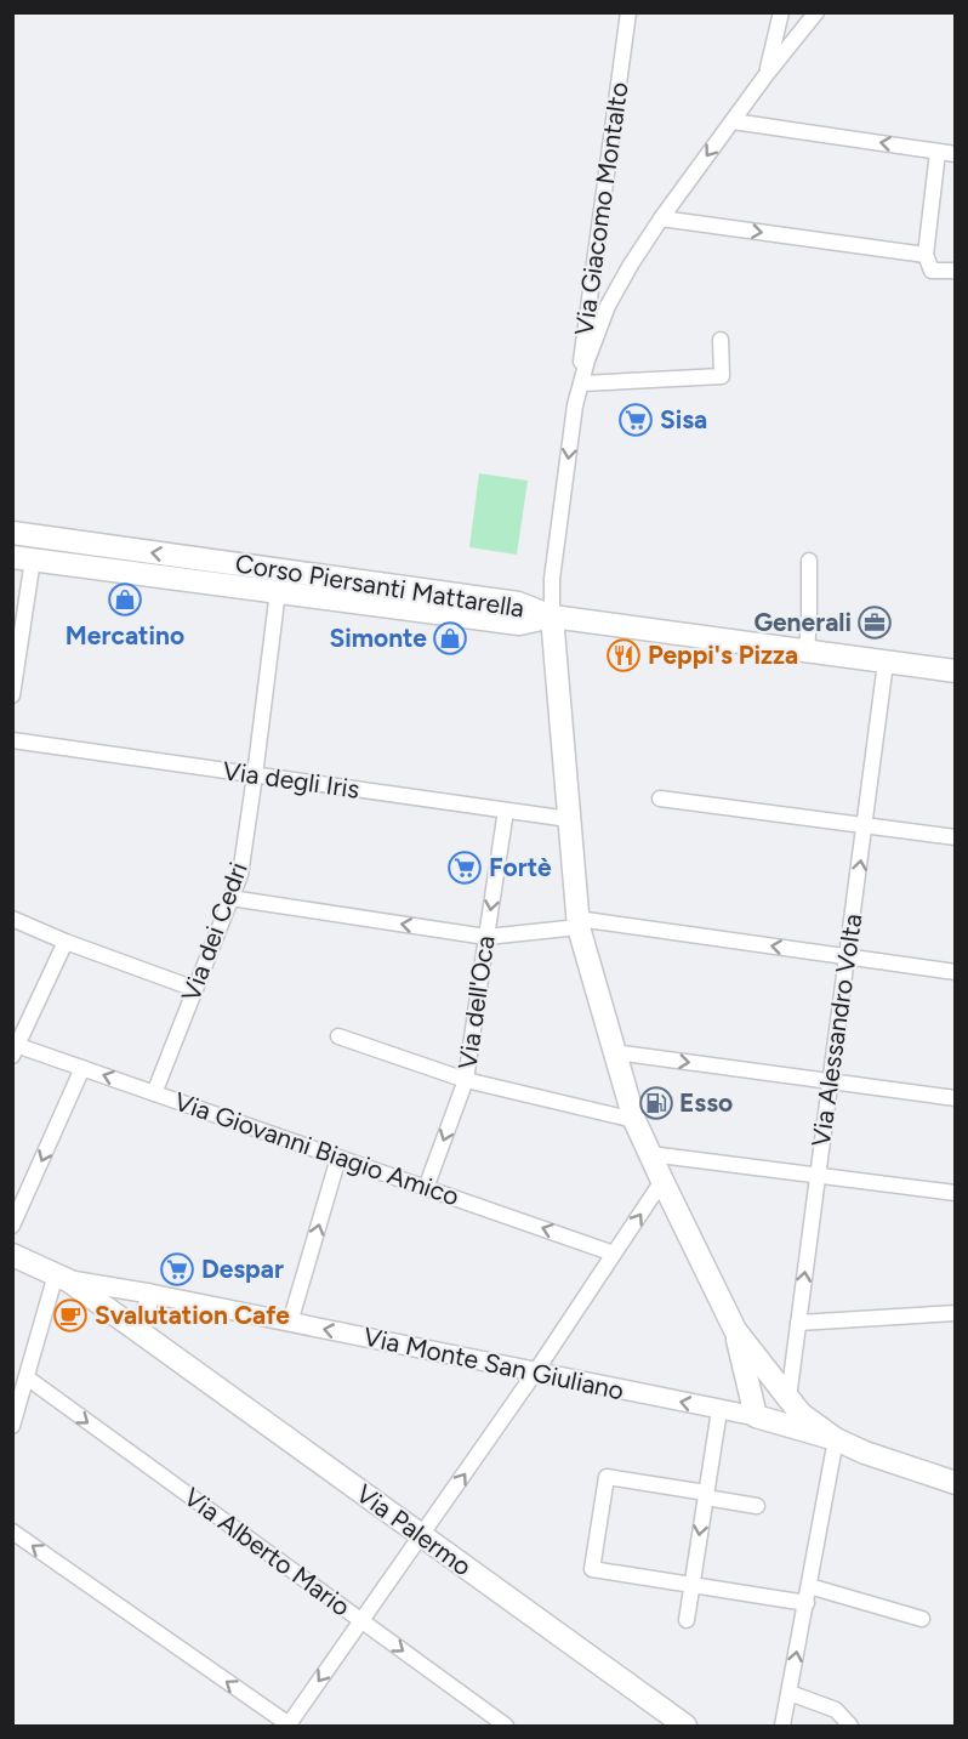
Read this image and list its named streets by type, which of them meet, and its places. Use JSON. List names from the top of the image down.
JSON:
{
  "streets": {
    "main road": ["Corso Piersanti Mattarella", "Via Monte San Giuliano", "Via Palermo"],
    "street": [
      "Via Giacomo Montalto",
      "Via degli Iris",
      "Via dei Cedri",
      "Via dell'Oca",
      "Via Alessandro Volta",
      "Via Giovanni Biagio Amico",
      "Via Alberto Mario"
    ]
  },
  "crossings": [
    ["Corso Piersanti Mattarella", "Via dei Cedri"],
    ["Via degli Iris", "Via dei Cedri"],
    ["Via degli Iris", "Via dell'Oca"],
    ["Via dei Cedri", "Via Giovanni Biagio Amico"],
    ["Via dell'Oca", "Via Giovanni Biagio Amico"],
    ["Via Monte San Giuliano", "Via Palermo"]
  ],
  "one_way": ["Via dell'Oca", "Via Alessandro Volta", "Via Monte San Giuliano"],
  "places": {
    "supermarket": ["Sisa", "Fortè", "Despar"],
    "shop": ["Mercatino", "Simonte"],
    "office": ["Generali"],
    "restaurant": ["Peppi's Pizza"],
    "fuel station": ["Esso"],
    "cafe": ["Svalutation Cafe"]
  }
}
